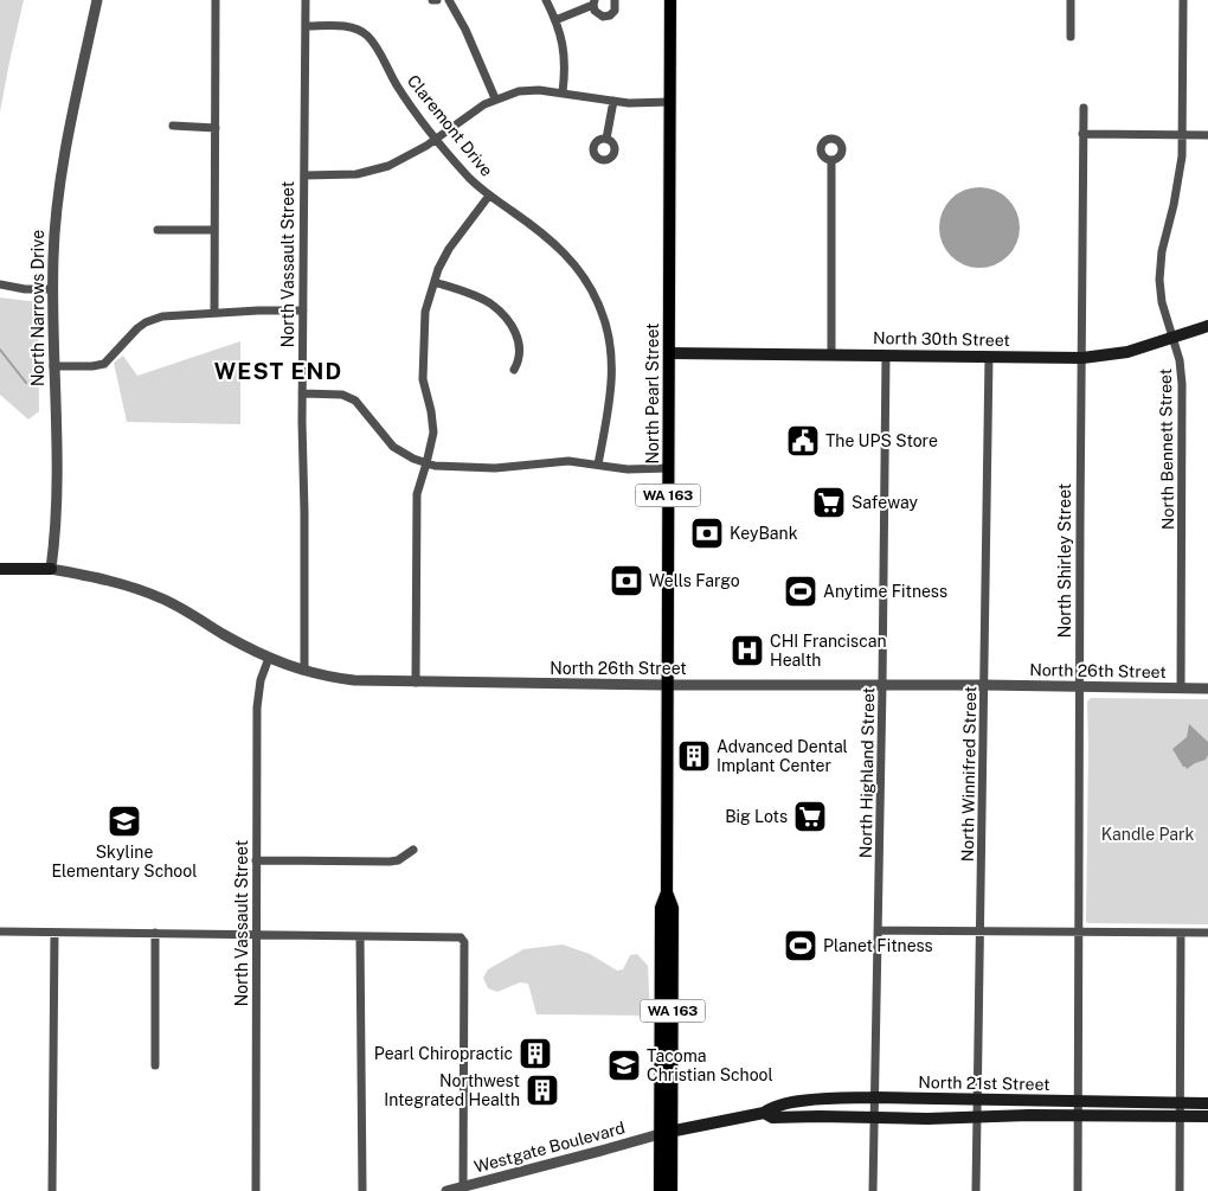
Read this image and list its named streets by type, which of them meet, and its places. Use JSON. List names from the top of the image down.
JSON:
{
  "streets": {
    "main road": [
      "North 30th Street",
      "North Pearl Street",
      "WA 163",
      "North 21st Street"
    ],
    "street": [
      "Claremont Drive",
      "North Vassault Street",
      "North Narrows Drive",
      "North Bennett Street",
      "North Shirley Street",
      "North 26th Street",
      "North Highland Street",
      "North Winnifred Street",
      "Westgate Boulevard"
    ]
  },
  "crossings": [
    ["Claremont Drive", "North Vassault Street"],
    ["North Vassault Street", "North 26th Street"],
    ["North Narrows Drive", "North 26th Street"],
    ["North 30th Street", "North Pearl Street"],
    ["North 30th Street", "North Bennett Street"],
    ["North 30th Street", "North Shirley Street"],
    ["North 30th Street", "North Highland Street"],
    ["North 30th Street", "North Winnifred Street"],
    ["North Pearl Street", "North 26th Street"],
    ["North Pearl Street", "North 21st Street"],
    ["North Pearl Street", "Westgate Boulevard"],
    ["North Bennett Street", "North 26th Street"],
    ["North Shirley Street", "North 26th Street"],
    ["North Shirley Street", "North 21st Street"],
    ["North 26th Street", "North Highland Street"],
    ["North 26th Street", "North Winnifred Street"],
    ["North Highland Street", "North 21st Street"],
    ["North Winnifred Street", "North 21st Street"],
    ["North 21st Street", "Westgate Boulevard"]
  ],
  "districts": ["WEST END"],
  "parks": ["Kandle Park"],
  "places": {
    "public building": ["The UPS Store"],
    "supermarket": ["Safeway", "Big Lots"],
    "bank": ["KeyBank", "Wells Fargo"],
    "sports": ["Anytime Fitness", "Planet Fitness"],
    "hospital": ["CHI Franciscan Health"],
    "building": ["Advanced Dental Implant Center", "Pearl Chiropractic", "Northwest Integrated Health"],
    "school or university": ["Skyline Elementary School", "Tacoma Christian School"]
  }
}
